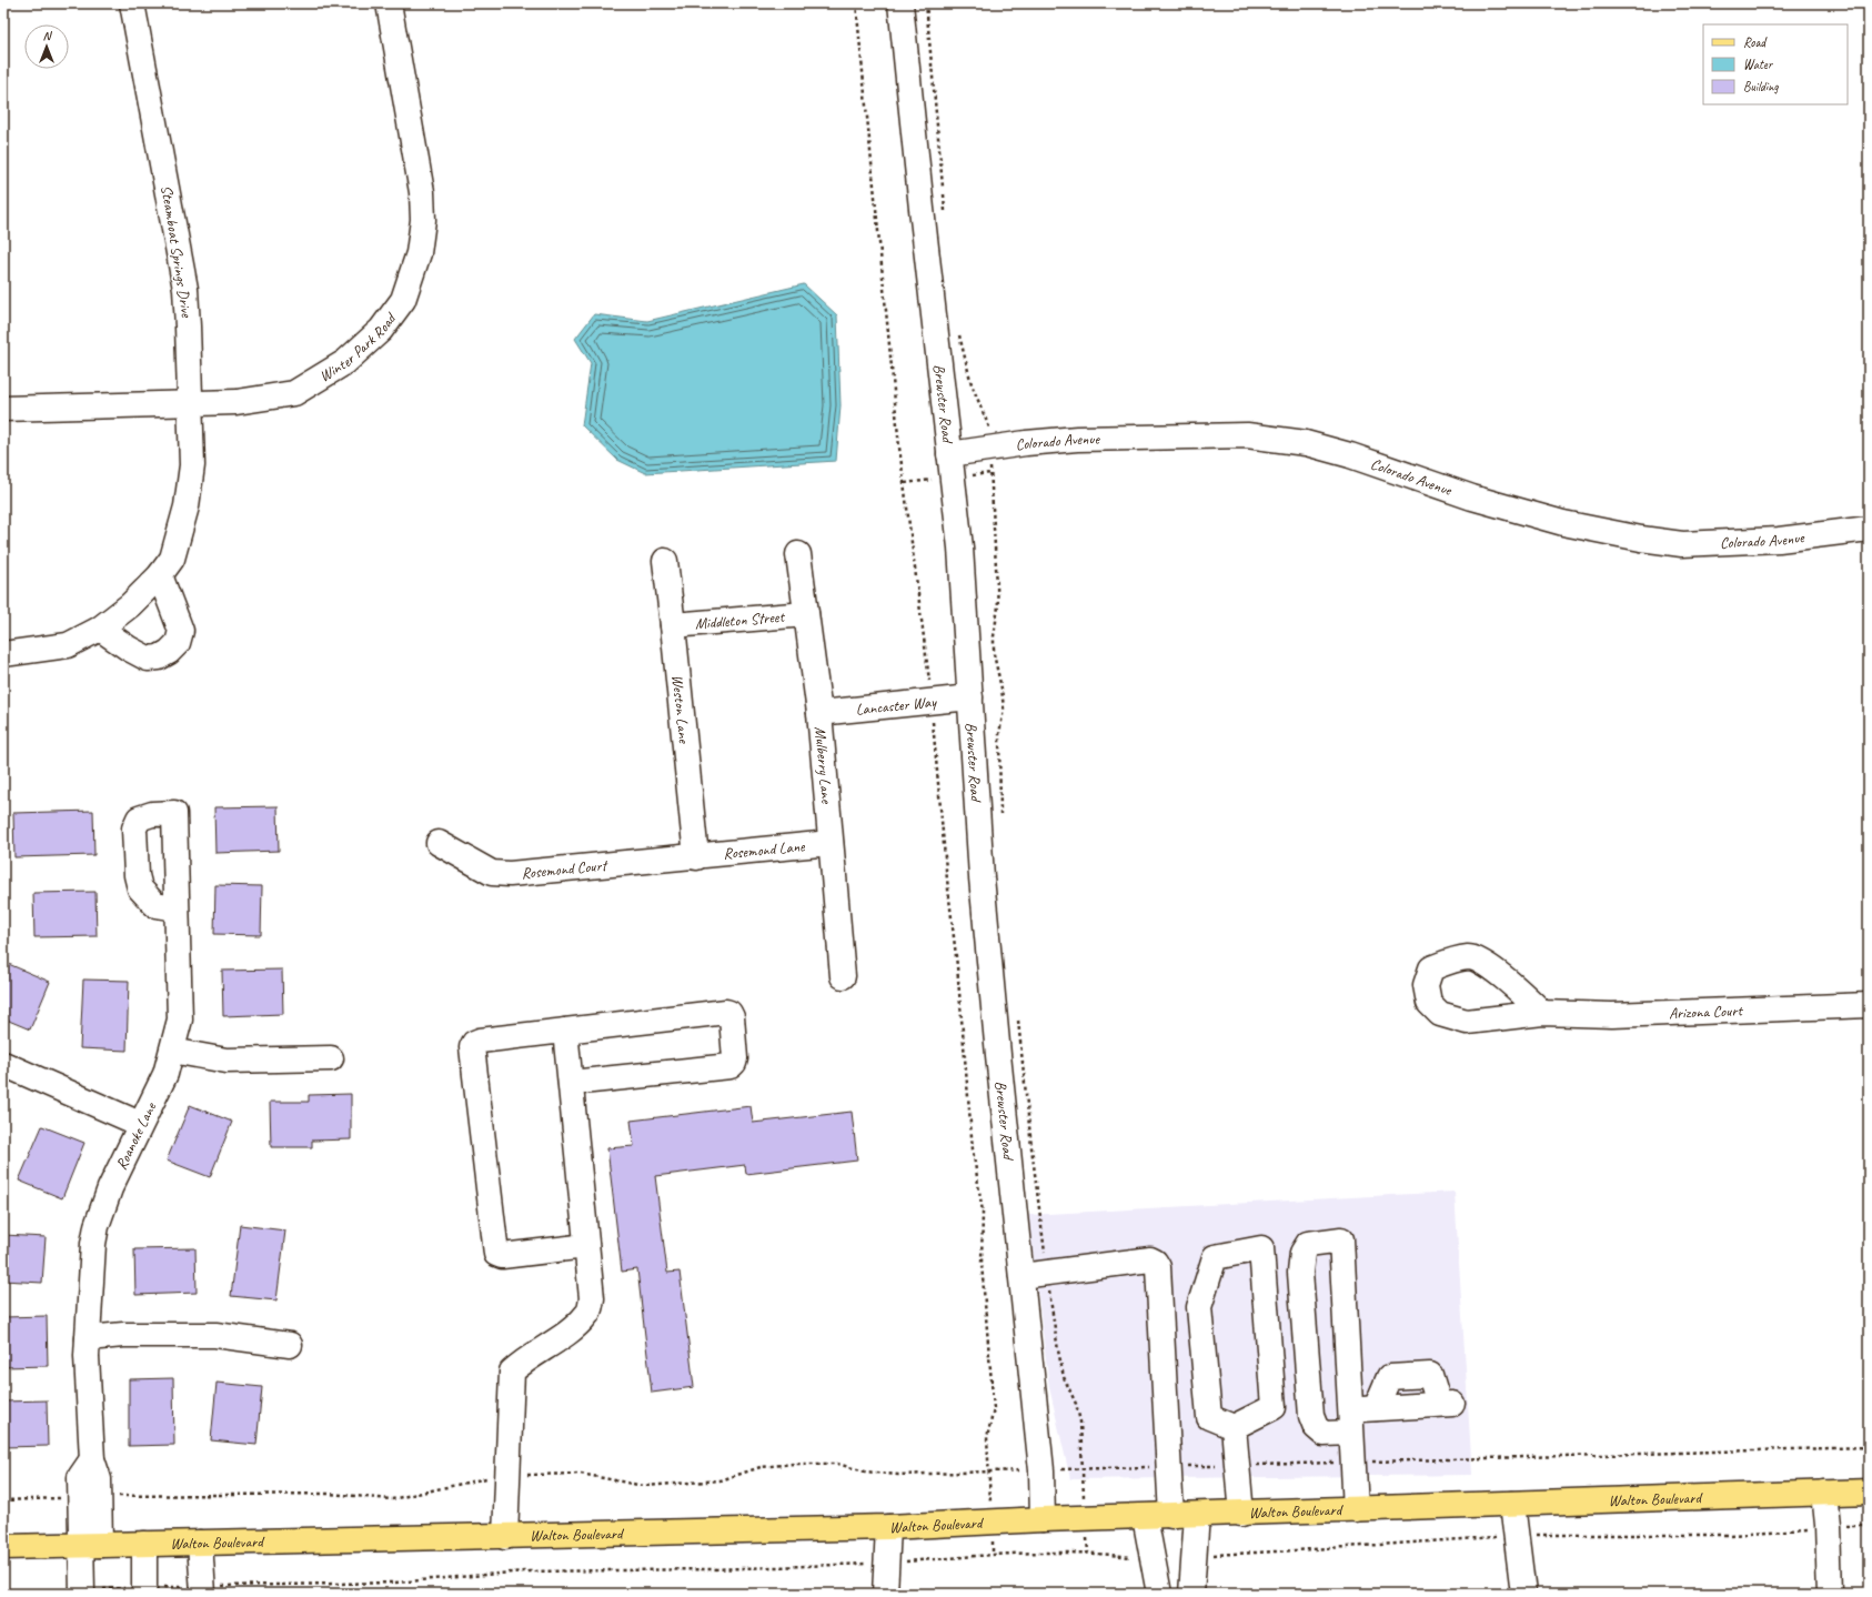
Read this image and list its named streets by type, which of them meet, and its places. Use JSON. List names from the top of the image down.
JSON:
{
  "streets": {
    "main road": ["Walton Boulevard"],
    "street": [
      "Steamboat Springs Drive",
      "Winter Park Road",
      "Brewster Road",
      "Colorado Avenue",
      "Middleton Street",
      "Lancaster Way",
      "Weston Lane",
      "Mulberry Lane",
      "Rosemond Lane",
      "Rosemond Court",
      "Arizona Court",
      "Roanoke Lane"
    ]
  },
  "crossings": [
    ["Steamboat Springs Drive", "Winter Park Road"],
    ["Brewster Road", "Colorado Avenue"],
    ["Brewster Road", "Lancaster Way"],
    ["Brewster Road", "Walton Boulevard"],
    ["Middleton Street", "Weston Lane"],
    ["Middleton Street", "Mulberry Lane"],
    ["Lancaster Way", "Mulberry Lane"],
    ["Weston Lane", "Rosemond Lane"],
    ["Weston Lane", "Rosemond Court"],
    ["Mulberry Lane", "Rosemond Lane"],
    ["Rosemond Lane", "Rosemond Court"],
    ["Roanoke Lane", "Walton Boulevard"]
  ],
  "legend": ["Road", "Water", "Building"],
  "north": "top"
}
